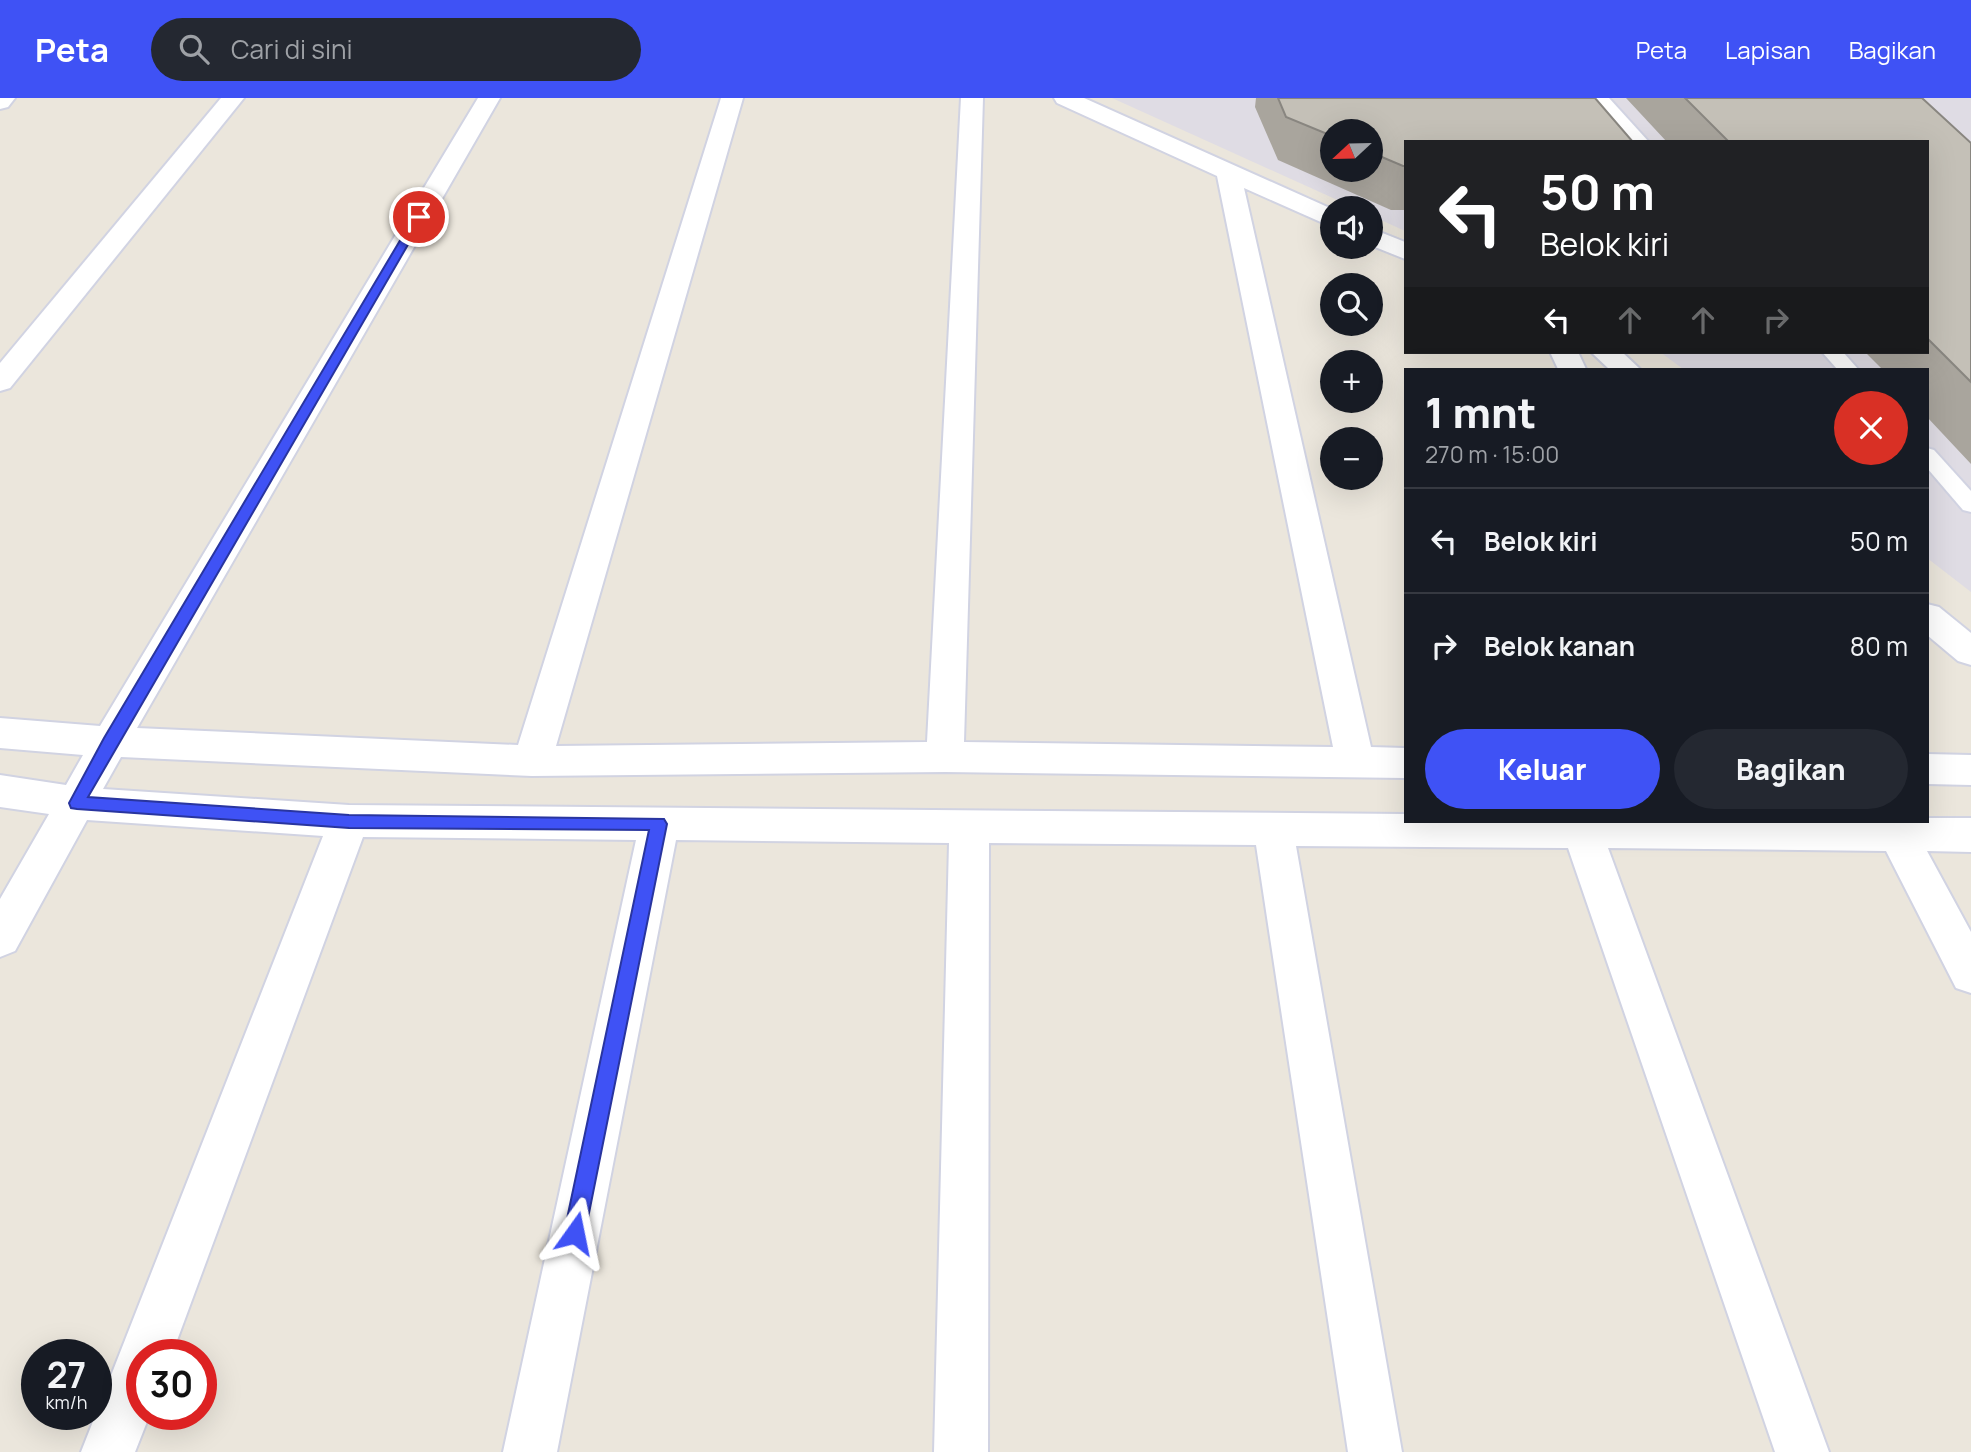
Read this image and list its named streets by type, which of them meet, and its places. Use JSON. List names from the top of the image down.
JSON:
{
  "north": "left",
  "page": {
    "header": "Peta",
    "search": "Cari di sini",
    "nav": ["Peta", "Lapisan", "Bagikan"],
    "map_buttons": ["+", "−"],
    "turn": ["50 m", "Belok kiri"],
    "heading": ["1 mnt", "270 m · 15:00"],
    "list": [
      {
        "name": "Belok kiri",
        "value": "50 m"
      },
      {
        "name": "Belok kanan",
        "value": "80 m"
      }
    ],
    "buttons": ["Keluar", "Bagikan"],
    "speed": "27 km/h",
    "limit": "30"
  }
}
